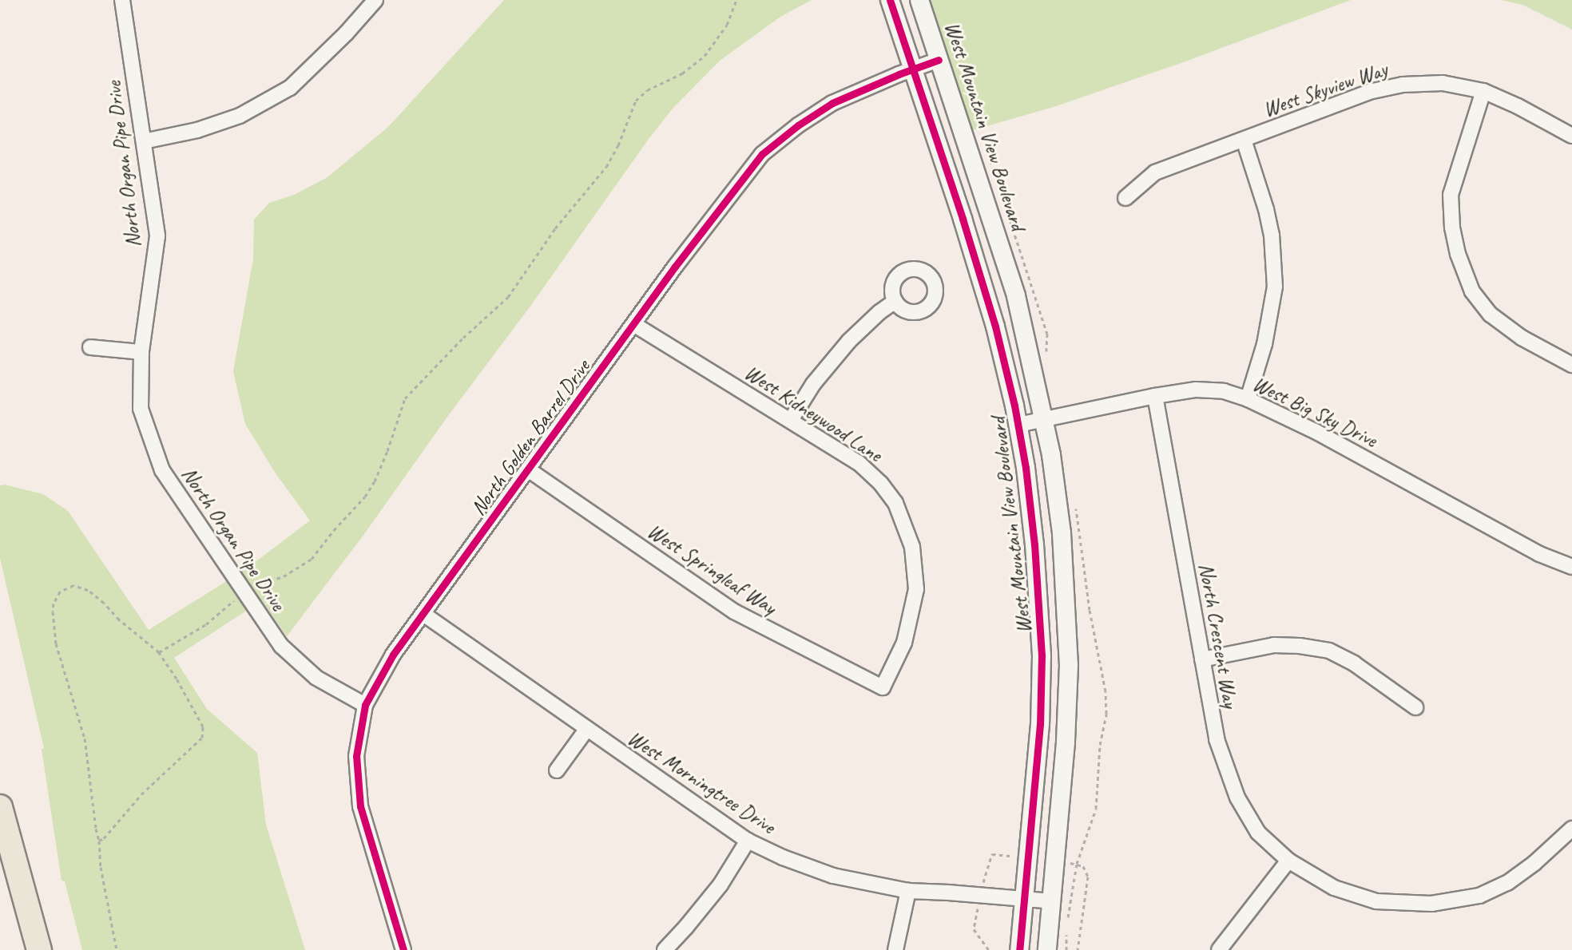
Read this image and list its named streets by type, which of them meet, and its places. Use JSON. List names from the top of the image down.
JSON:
{
  "streets": {
    "street": [
      "West Skyview Way",
      "West Mountain View Boulevard",
      "North Organ Pipe Drive",
      "West Big Sky Drive",
      "West Kidneywood Lane",
      "North Golden Barrel Drive",
      "West Springleaf Way",
      "North Crescent Way",
      "West Morningtree Drive"
    ]
  },
  "crossings": [
    ["West Mountain View Boulevard", "West Big Sky Drive"],
    ["West Mountain View Boulevard", "North Golden Barrel Drive"],
    ["West Mountain View Boulevard", "West Morningtree Drive"],
    ["North Organ Pipe Drive", "North Golden Barrel Drive"],
    ["West Big Sky Drive", "North Crescent Way"],
    ["West Kidneywood Lane", "North Golden Barrel Drive"],
    ["West Kidneywood Lane", "West Springleaf Way"],
    ["North Golden Barrel Drive", "West Springleaf Way"],
    ["North Golden Barrel Drive", "West Morningtree Drive"]
  ]
}
